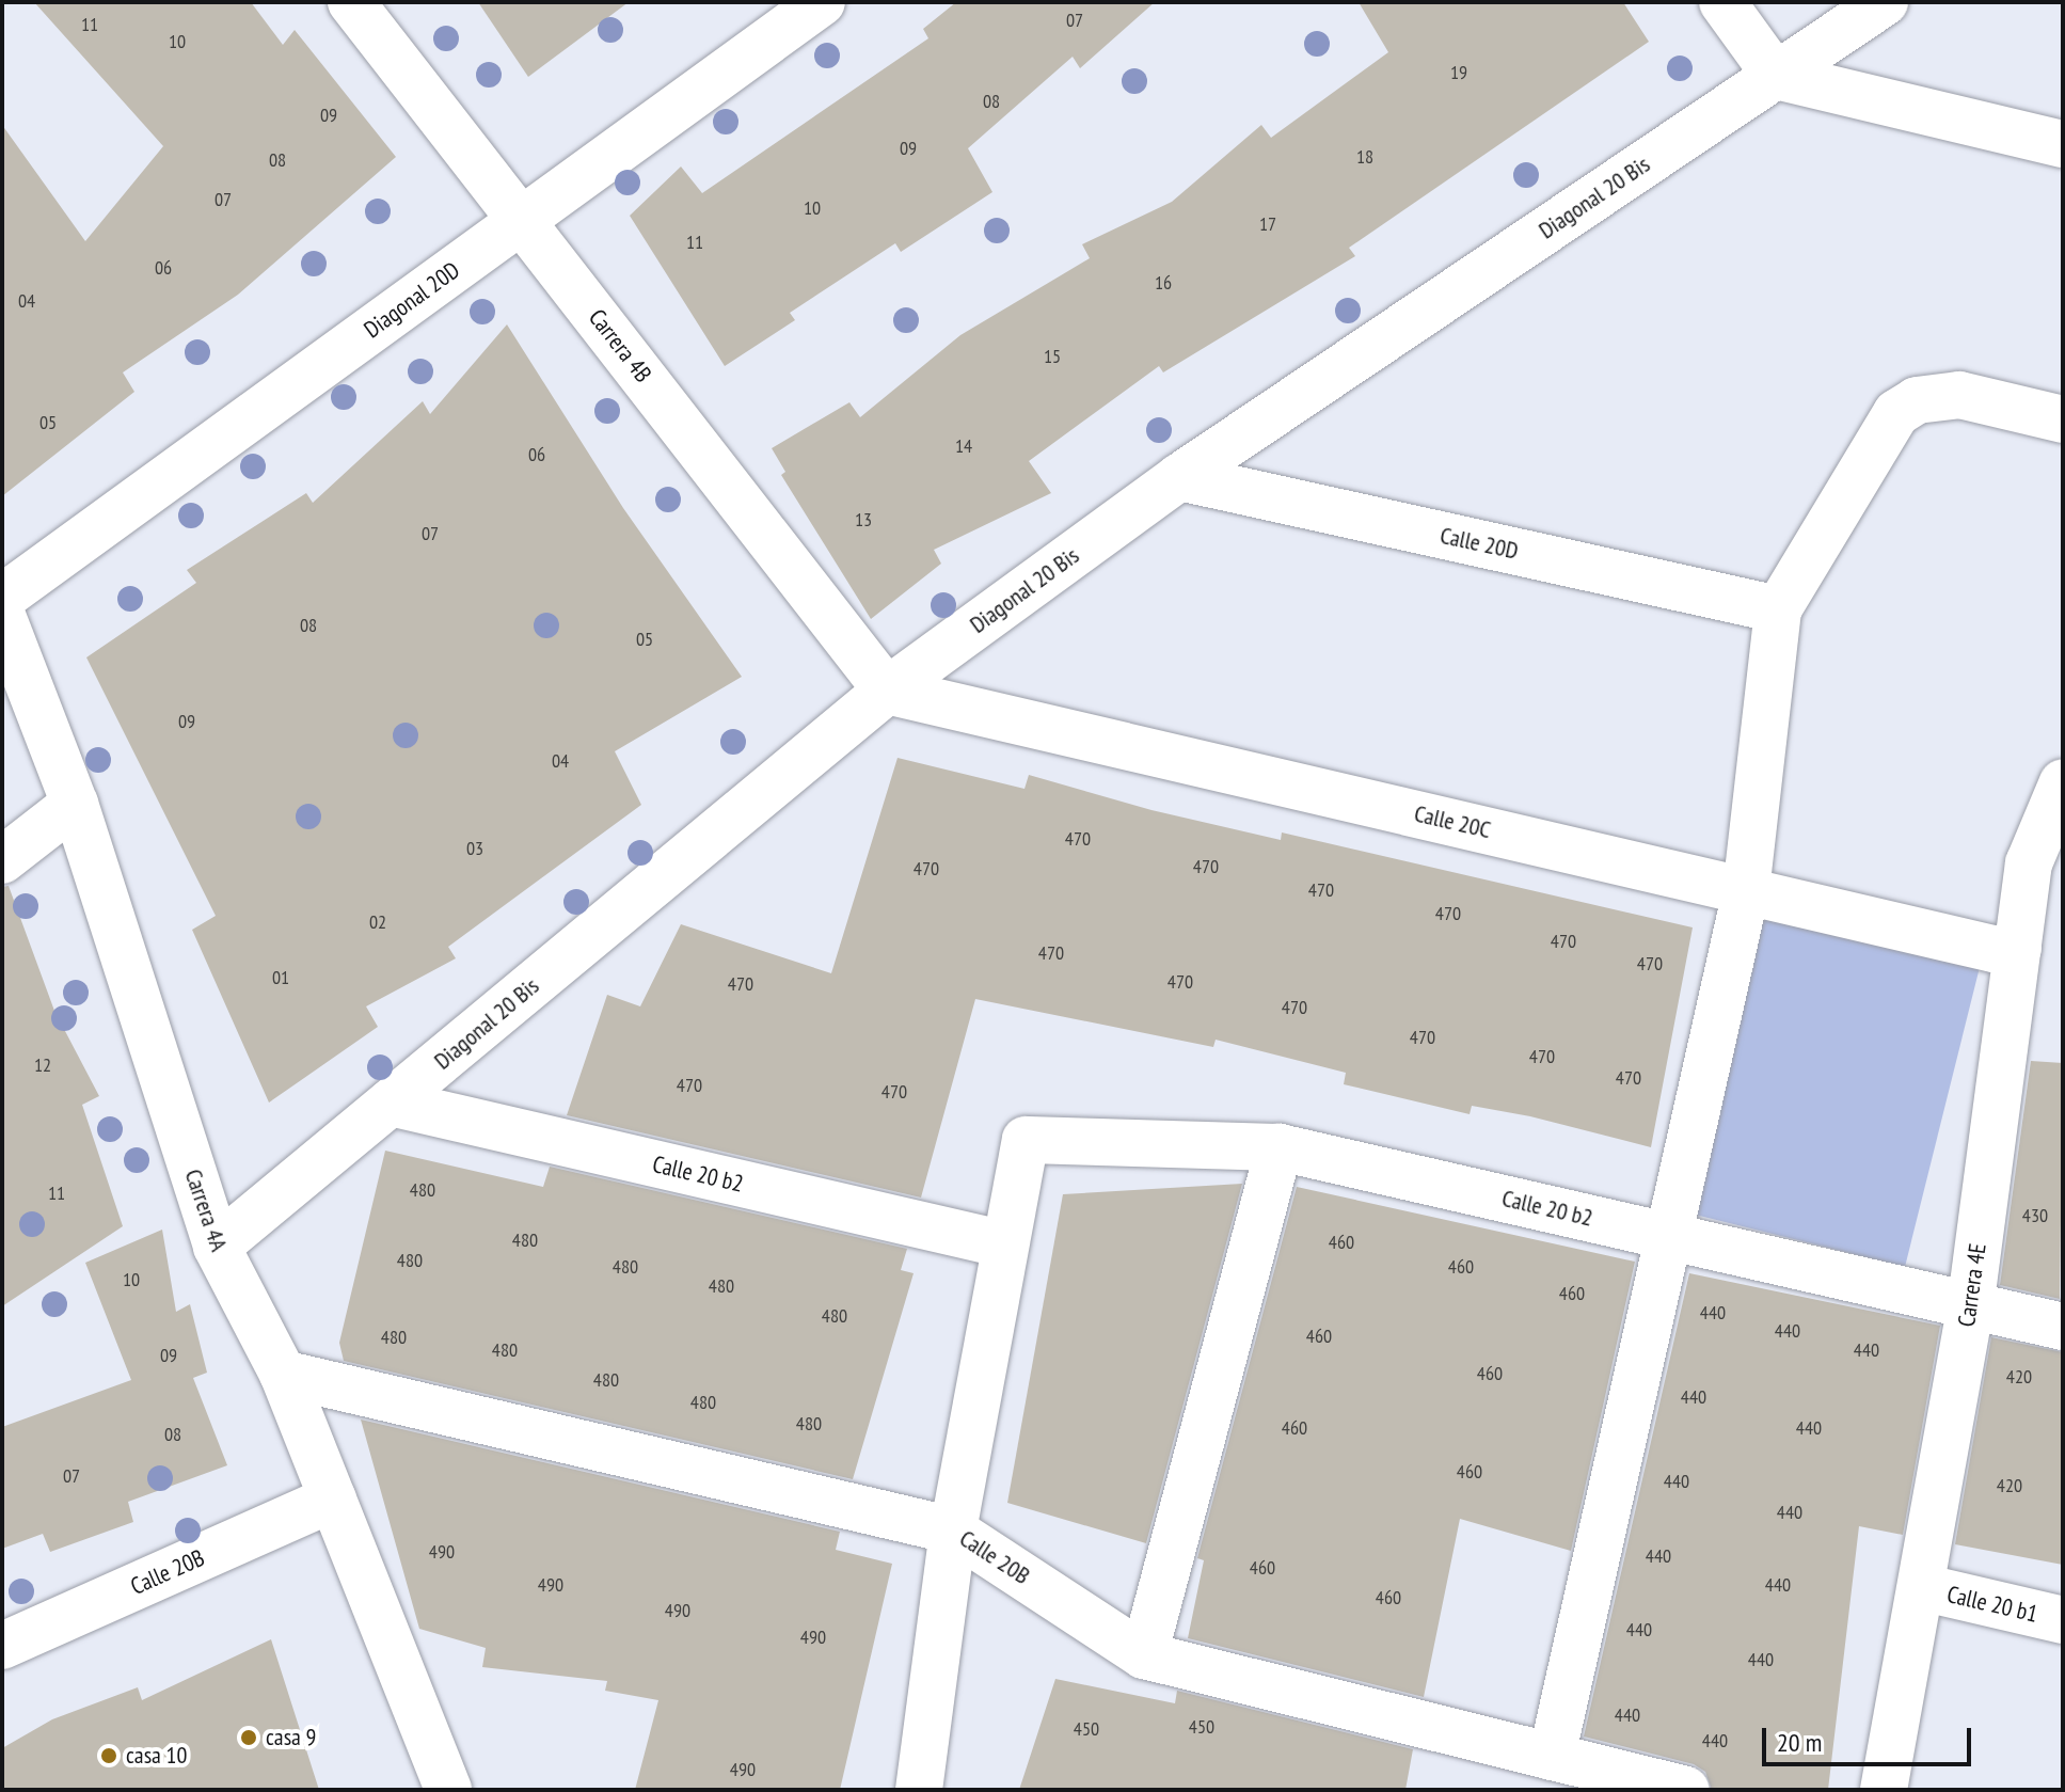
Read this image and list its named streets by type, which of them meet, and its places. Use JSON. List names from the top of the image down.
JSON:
{
  "streets": {
    "street": [
      "Diagonal 20 Bis",
      "Diagonal 20D",
      "Carrera 4B",
      "Calle 20D",
      "Calle 20C",
      "Calle 20 b2",
      "Carrera 4A",
      "Carrera 4E",
      "Calle 20B",
      "Calle 20 b1"
    ]
  },
  "crossings": [
    ["Diagonal 20 Bis", "Carrera 4B"],
    ["Diagonal 20 Bis", "Calle 20D"],
    ["Diagonal 20 Bis", "Calle 20C"],
    ["Diagonal 20 Bis", "Calle 20 b2"],
    ["Diagonal 20 Bis", "Carrera 4A"],
    ["Diagonal 20D", "Carrera 4B"],
    ["Carrera 4B", "Calle 20C"],
    ["Calle 20C", "Carrera 4E"],
    ["Calle 20 b2", "Carrera 4E"],
    ["Carrera 4A", "Calle 20B"],
    ["Carrera 4E", "Calle 20 b1"]
  ],
  "places": ["casa 9", "casa 10"],
  "house_numbers": [
    "07",
    "11",
    "10",
    "19",
    "08",
    "09",
    "09",
    "18",
    "08",
    "07",
    "10",
    "17",
    "11",
    "06",
    "16",
    "04",
    "15",
    "05",
    "14",
    "06",
    "13",
    "07",
    "08",
    "05",
    "09",
    "04",
    "470",
    "03",
    "470",
    "470",
    "470",
    "470",
    "02",
    "470",
    "470",
    "470",
    "01",
    "470",
    "470",
    "470",
    "470",
    "470",
    "12",
    "470",
    "470",
    "470",
    "480",
    "11",
    "430",
    "480",
    "460",
    "480",
    "480",
    "460",
    "10",
    "480",
    "460",
    "440",
    "480",
    "440",
    "460",
    "480",
    "480",
    "440",
    "09",
    "460",
    "420",
    "480",
    "440",
    "480",
    "480",
    "460",
    "440",
    "08",
    "460",
    "07",
    "440",
    "420",
    "440",
    "490",
    "440",
    "460",
    "490",
    "440",
    "460",
    "490",
    "440",
    "490",
    "440",
    "440",
    "450",
    "450",
    "440",
    "490"
  ],
  "scale_bar": "20 m"
}
